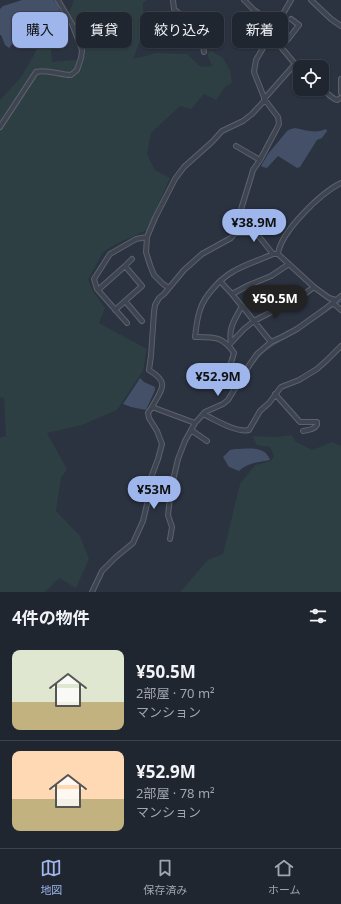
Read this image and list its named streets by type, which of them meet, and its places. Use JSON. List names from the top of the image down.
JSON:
{
  "page": {
    "chip": [
      "購入",
      "賃貸",
      "絞り込み",
      "新着"
    ],
    "price": [
      "¥38.9M",
      "¥50.5M",
      "¥52.9M",
      "¥53M"
    ],
    "heading": "4件の物件",
    "list": [
      {
        "name": "¥50.5M",
        "note": "2部屋 · 70 m² · マンション"
      },
      {
        "name": "¥52.9M",
        "note": "2部屋 · 78 m² · マンション"
      }
    ],
    "tabs": ["地図", "保存済み", "ホーム"]
  }
}
